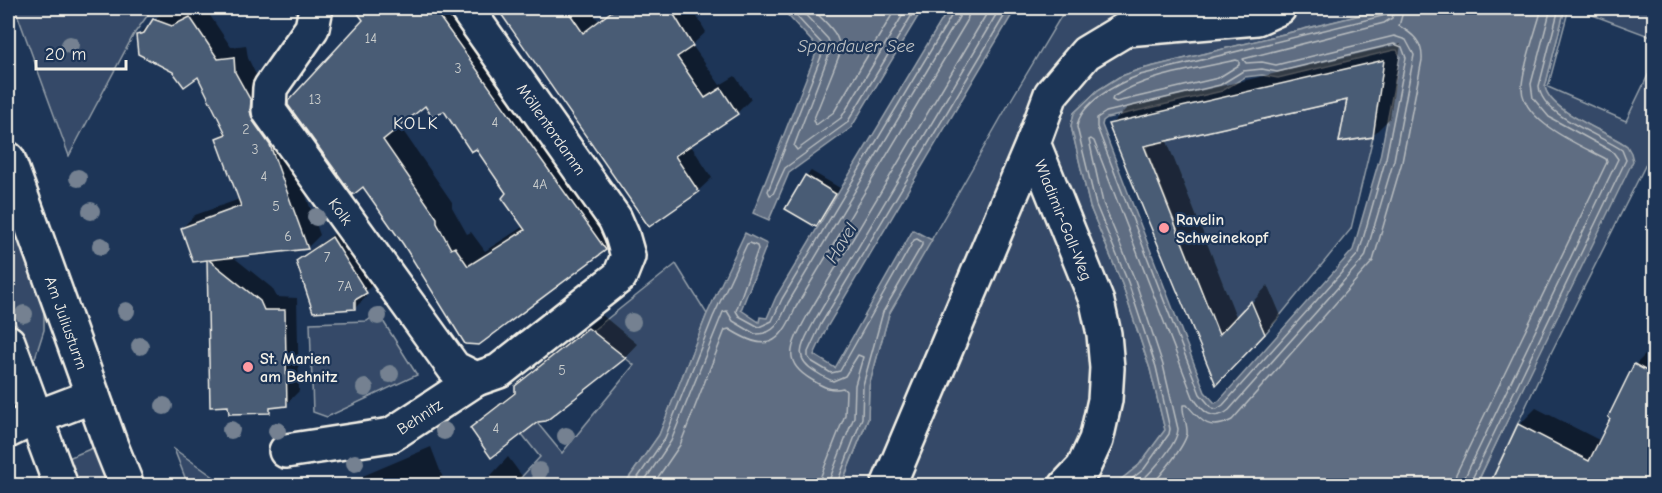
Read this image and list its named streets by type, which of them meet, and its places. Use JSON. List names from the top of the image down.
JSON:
{
  "streets": {
    "street": [
      "Möllentordamm",
      "Kolk",
      "Wladimir-Gall-Weg",
      "Am Juliusturm",
      "Behnitz"
    ]
  },
  "crossings": [
    ["Möllentordamm", "Behnitz"],
    ["Kolk", "Behnitz"]
  ],
  "districts": ["KOLK"],
  "water": ["Spandauer See", "Havel"],
  "places": ["Ravelin Schweinekopf", "St. Marien am Behnitz"],
  "house_numbers": [
    "14",
    "3",
    "13",
    "4",
    "2",
    "3",
    "4",
    "4A",
    "5",
    "6",
    "7",
    "7A",
    "5",
    "4"
  ],
  "scale_bar": "20 m"
}
